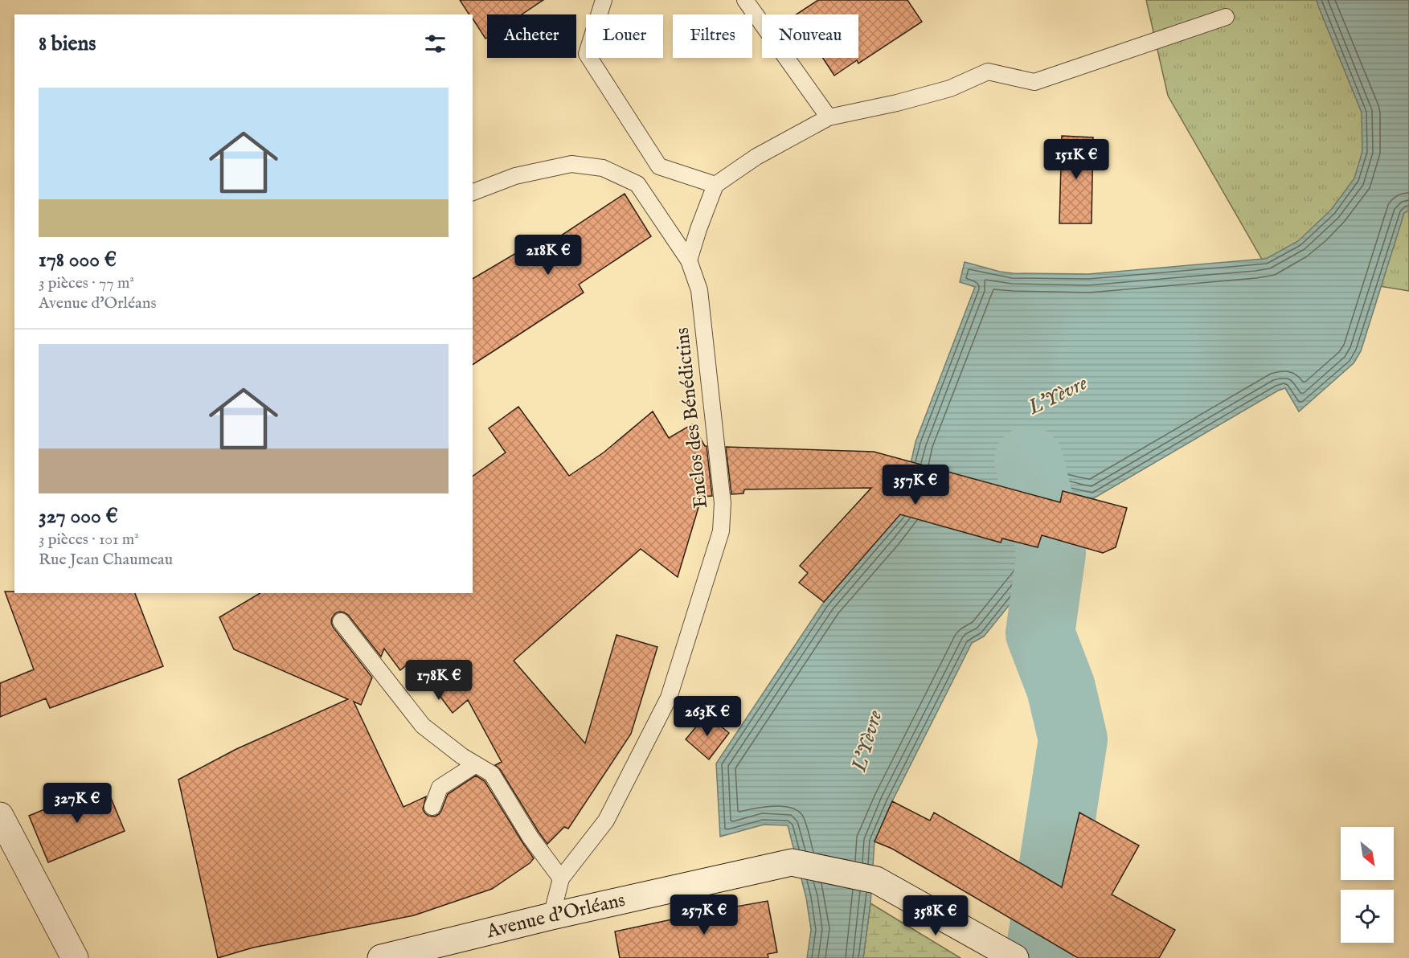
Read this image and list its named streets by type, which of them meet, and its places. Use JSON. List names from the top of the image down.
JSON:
{
  "streets": {
    "main road": ["Avenue d'Orléans"],
    "lane": ["Enclos des Bénédictins"]
  },
  "crossings": [
    ["Enclos des Bénédictins", "Avenue d'Orléans"]
  ],
  "water": ["L'Yèvre"],
  "north": "bottom right",
  "page": {
    "chip": [
      "Acheter",
      "Louer",
      "Filtres",
      "Nouveau"
    ],
    "heading": "8 biens",
    "list": [
      {
        "name": "178 000 €",
        "note": "3 pièces · 77 m² · Avenue d'Orléans"
      },
      {
        "name": "327 000 €",
        "note": "3 pièces · 101 m² · Rue Jean Chaumeau"
      }
    ],
    "price": [
      "151K €",
      "218K €",
      "357K €",
      "178K €",
      "263K €",
      "327K €",
      "257K €",
      "358K €"
    ]
  }
}
